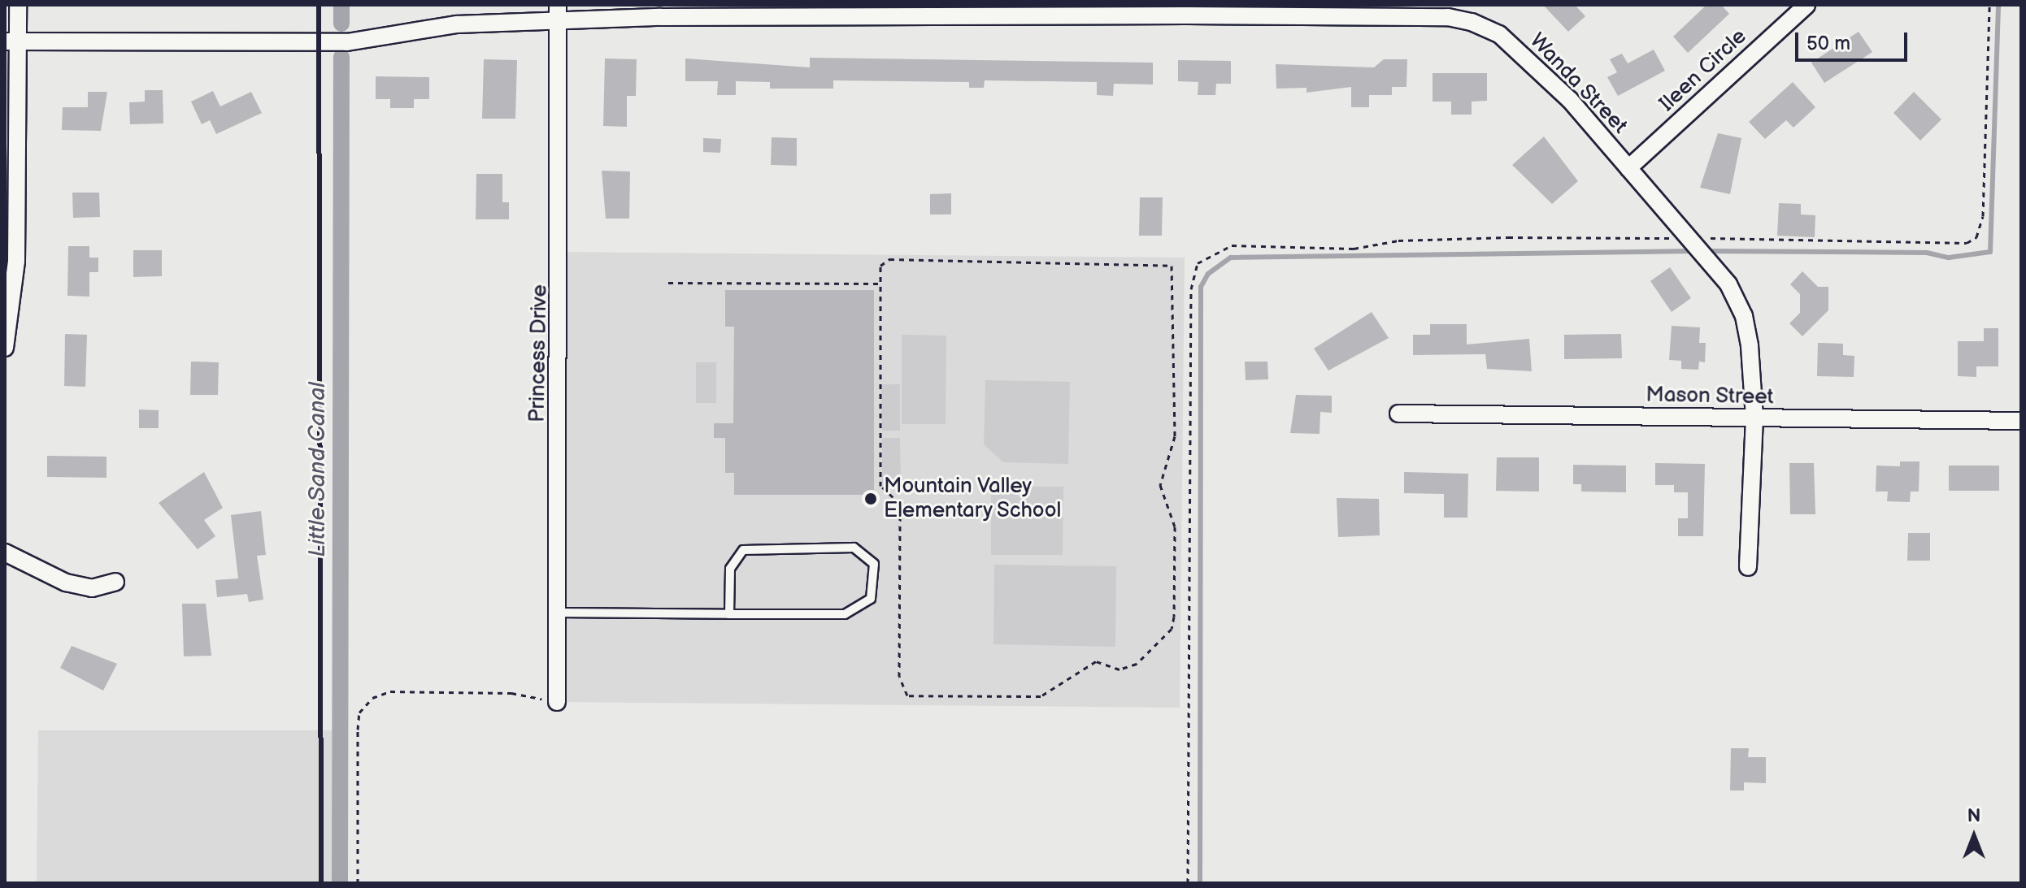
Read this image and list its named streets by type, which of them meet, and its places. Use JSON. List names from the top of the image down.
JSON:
{
  "streets": {
    "street": [
      "Ileen Circle",
      "Wanda Street",
      "Princess Drive",
      "Mason Street"
    ]
  },
  "crossings": [
    ["Ileen Circle", "Wanda Street"],
    ["Wanda Street", "Princess Drive"],
    ["Wanda Street", "Mason Street"]
  ],
  "water": ["Little Sand Canal"],
  "places": ["Mountain Valley Elementary School"],
  "scale_bar": "50 m",
  "north": "top"
}
